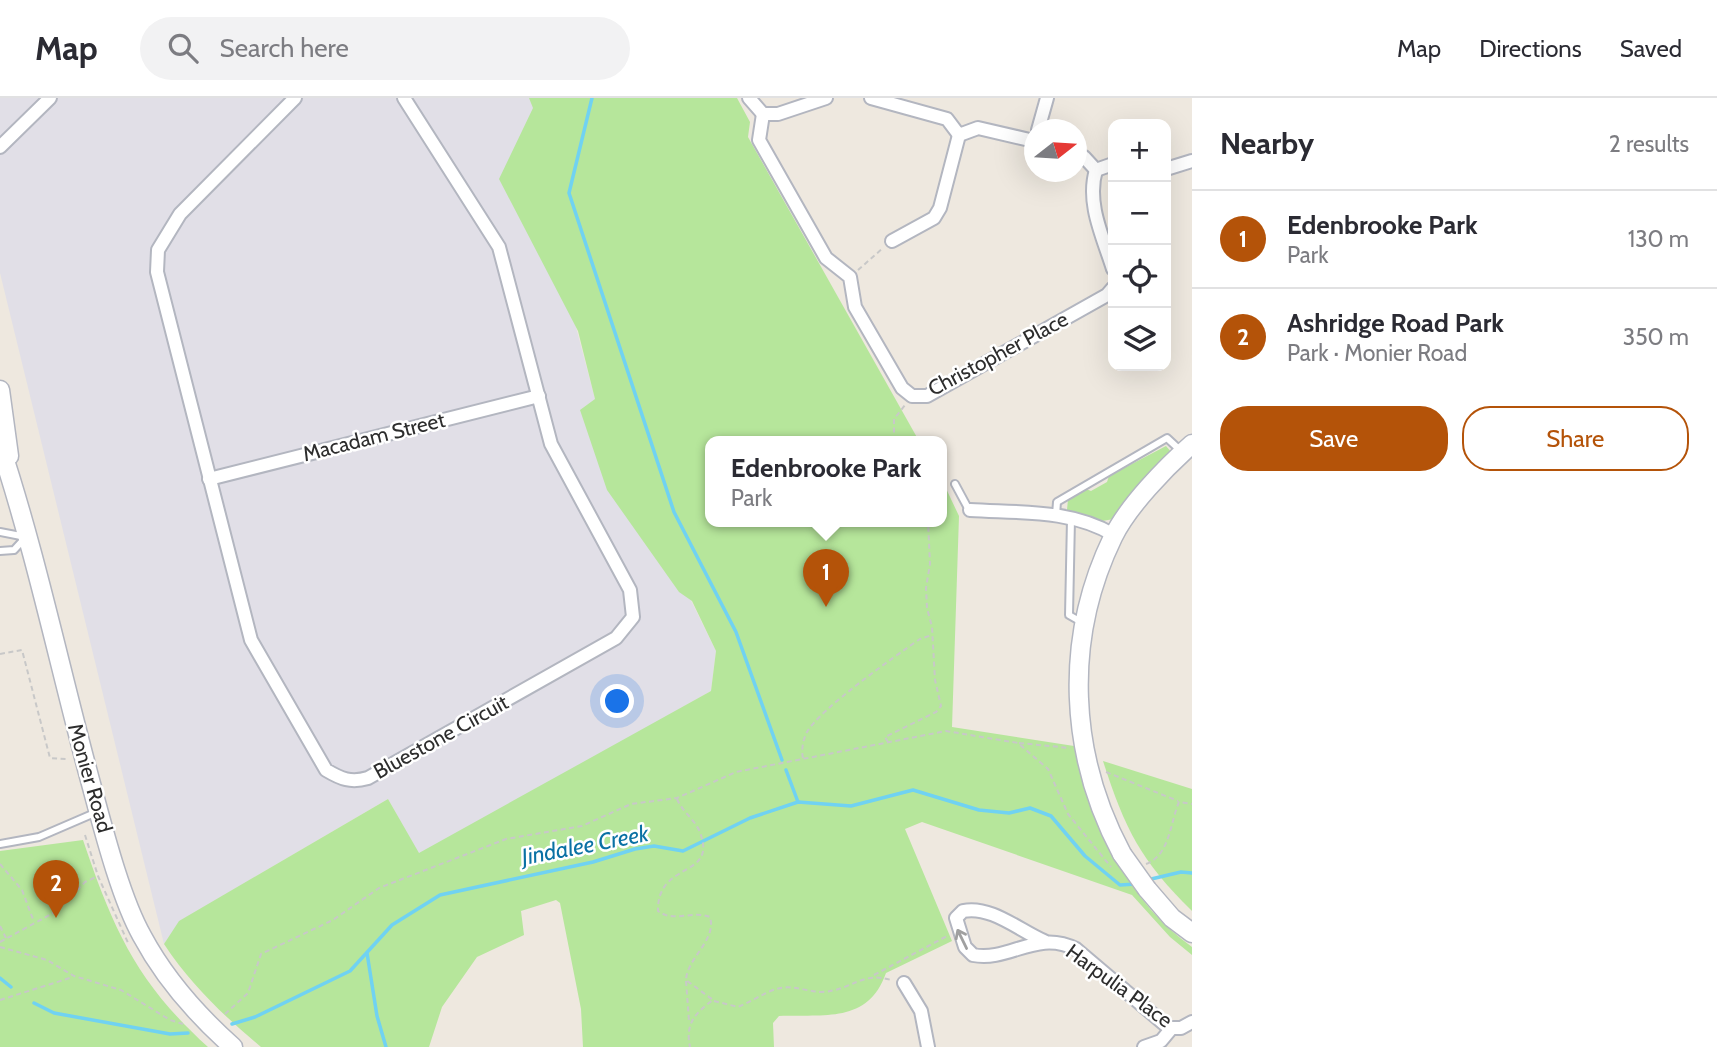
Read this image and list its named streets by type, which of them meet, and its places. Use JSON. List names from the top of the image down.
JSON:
{
  "streets": {
    "main road": ["Monier Road"],
    "street": [
      "Christopher Place",
      "Macadam Street",
      "Bluestone Circuit",
      "Harpulia Place"
    ]
  },
  "crossings": [
    ["Macadam Street", "Bluestone Circuit"]
  ],
  "water": ["Jindalee Creek"],
  "north": "right",
  "page": {
    "header": "Map",
    "search": "Search here",
    "nav": ["Map", "Directions", "Saved"],
    "heading": ["Nearby", "2 results"],
    "map_buttons": ["+", "−"],
    "list": [
      {
        "mark": "1",
        "name": "Edenbrooke Park",
        "note": "Park",
        "value": "130 m"
      },
      {
        "mark": "2",
        "name": "Ashridge Road Park",
        "note": "Park · Monier Road",
        "value": "350 m"
      }
    ],
    "buttons": ["Save", "Share"],
    "popup": ["Edenbrooke Park", "Park"],
    "pins": ["1", "2"]
  }
}
